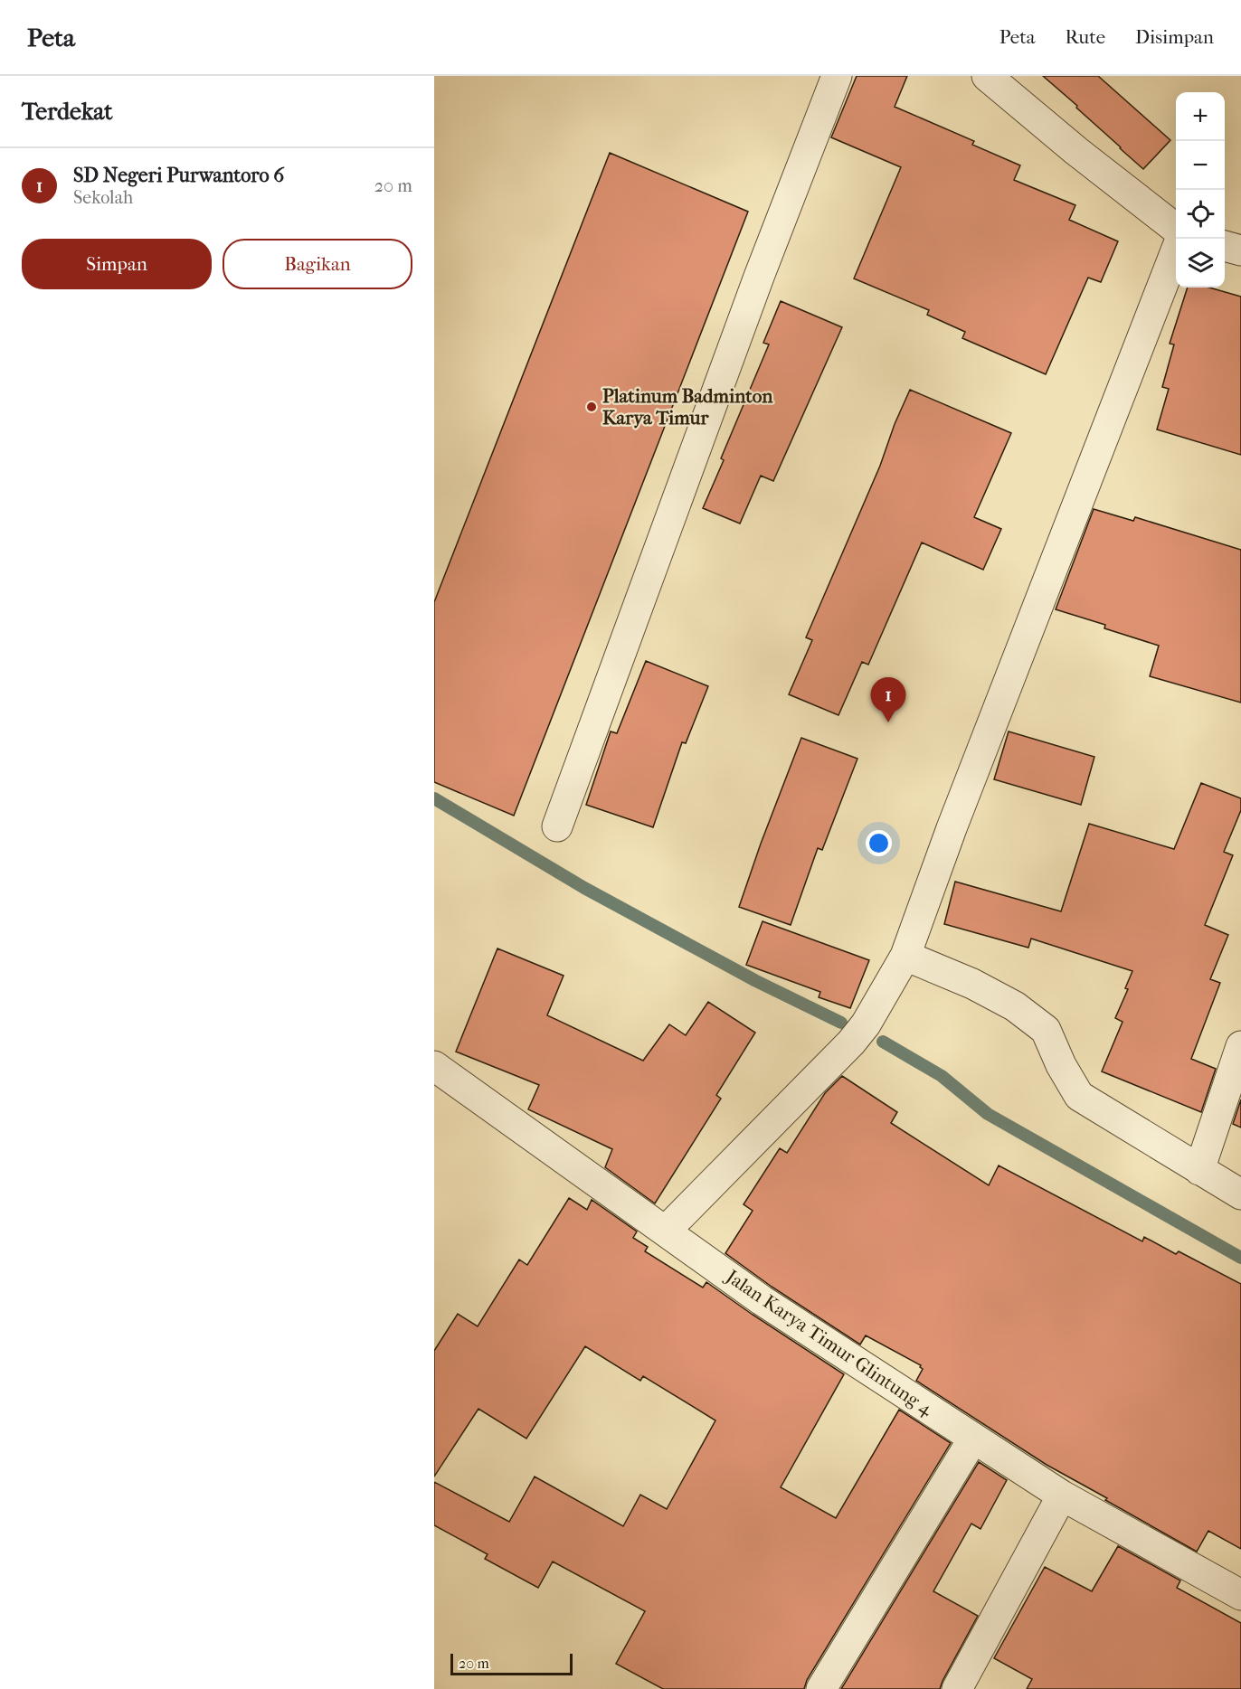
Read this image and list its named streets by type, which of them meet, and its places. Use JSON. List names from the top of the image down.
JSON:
{
  "streets": {
    "street": ["Jalan Karya Timur Glintung 4"]
  },
  "places": ["Platinum Badminton Karya Timur"],
  "scale_bar": "20 m",
  "page": {
    "header": "Peta",
    "nav": ["Peta", "Rute", "Disimpan"],
    "heading": "Terdekat",
    "map_buttons": ["+", "−"],
    "list": [
      {
        "mark": "1",
        "name": "SD Negeri Purwantoro 6",
        "note": "Sekolah",
        "value": "20 m"
      }
    ],
    "buttons": ["Simpan", "Bagikan"],
    "pins": "1",
    "scale": "20 m"
  }
}
